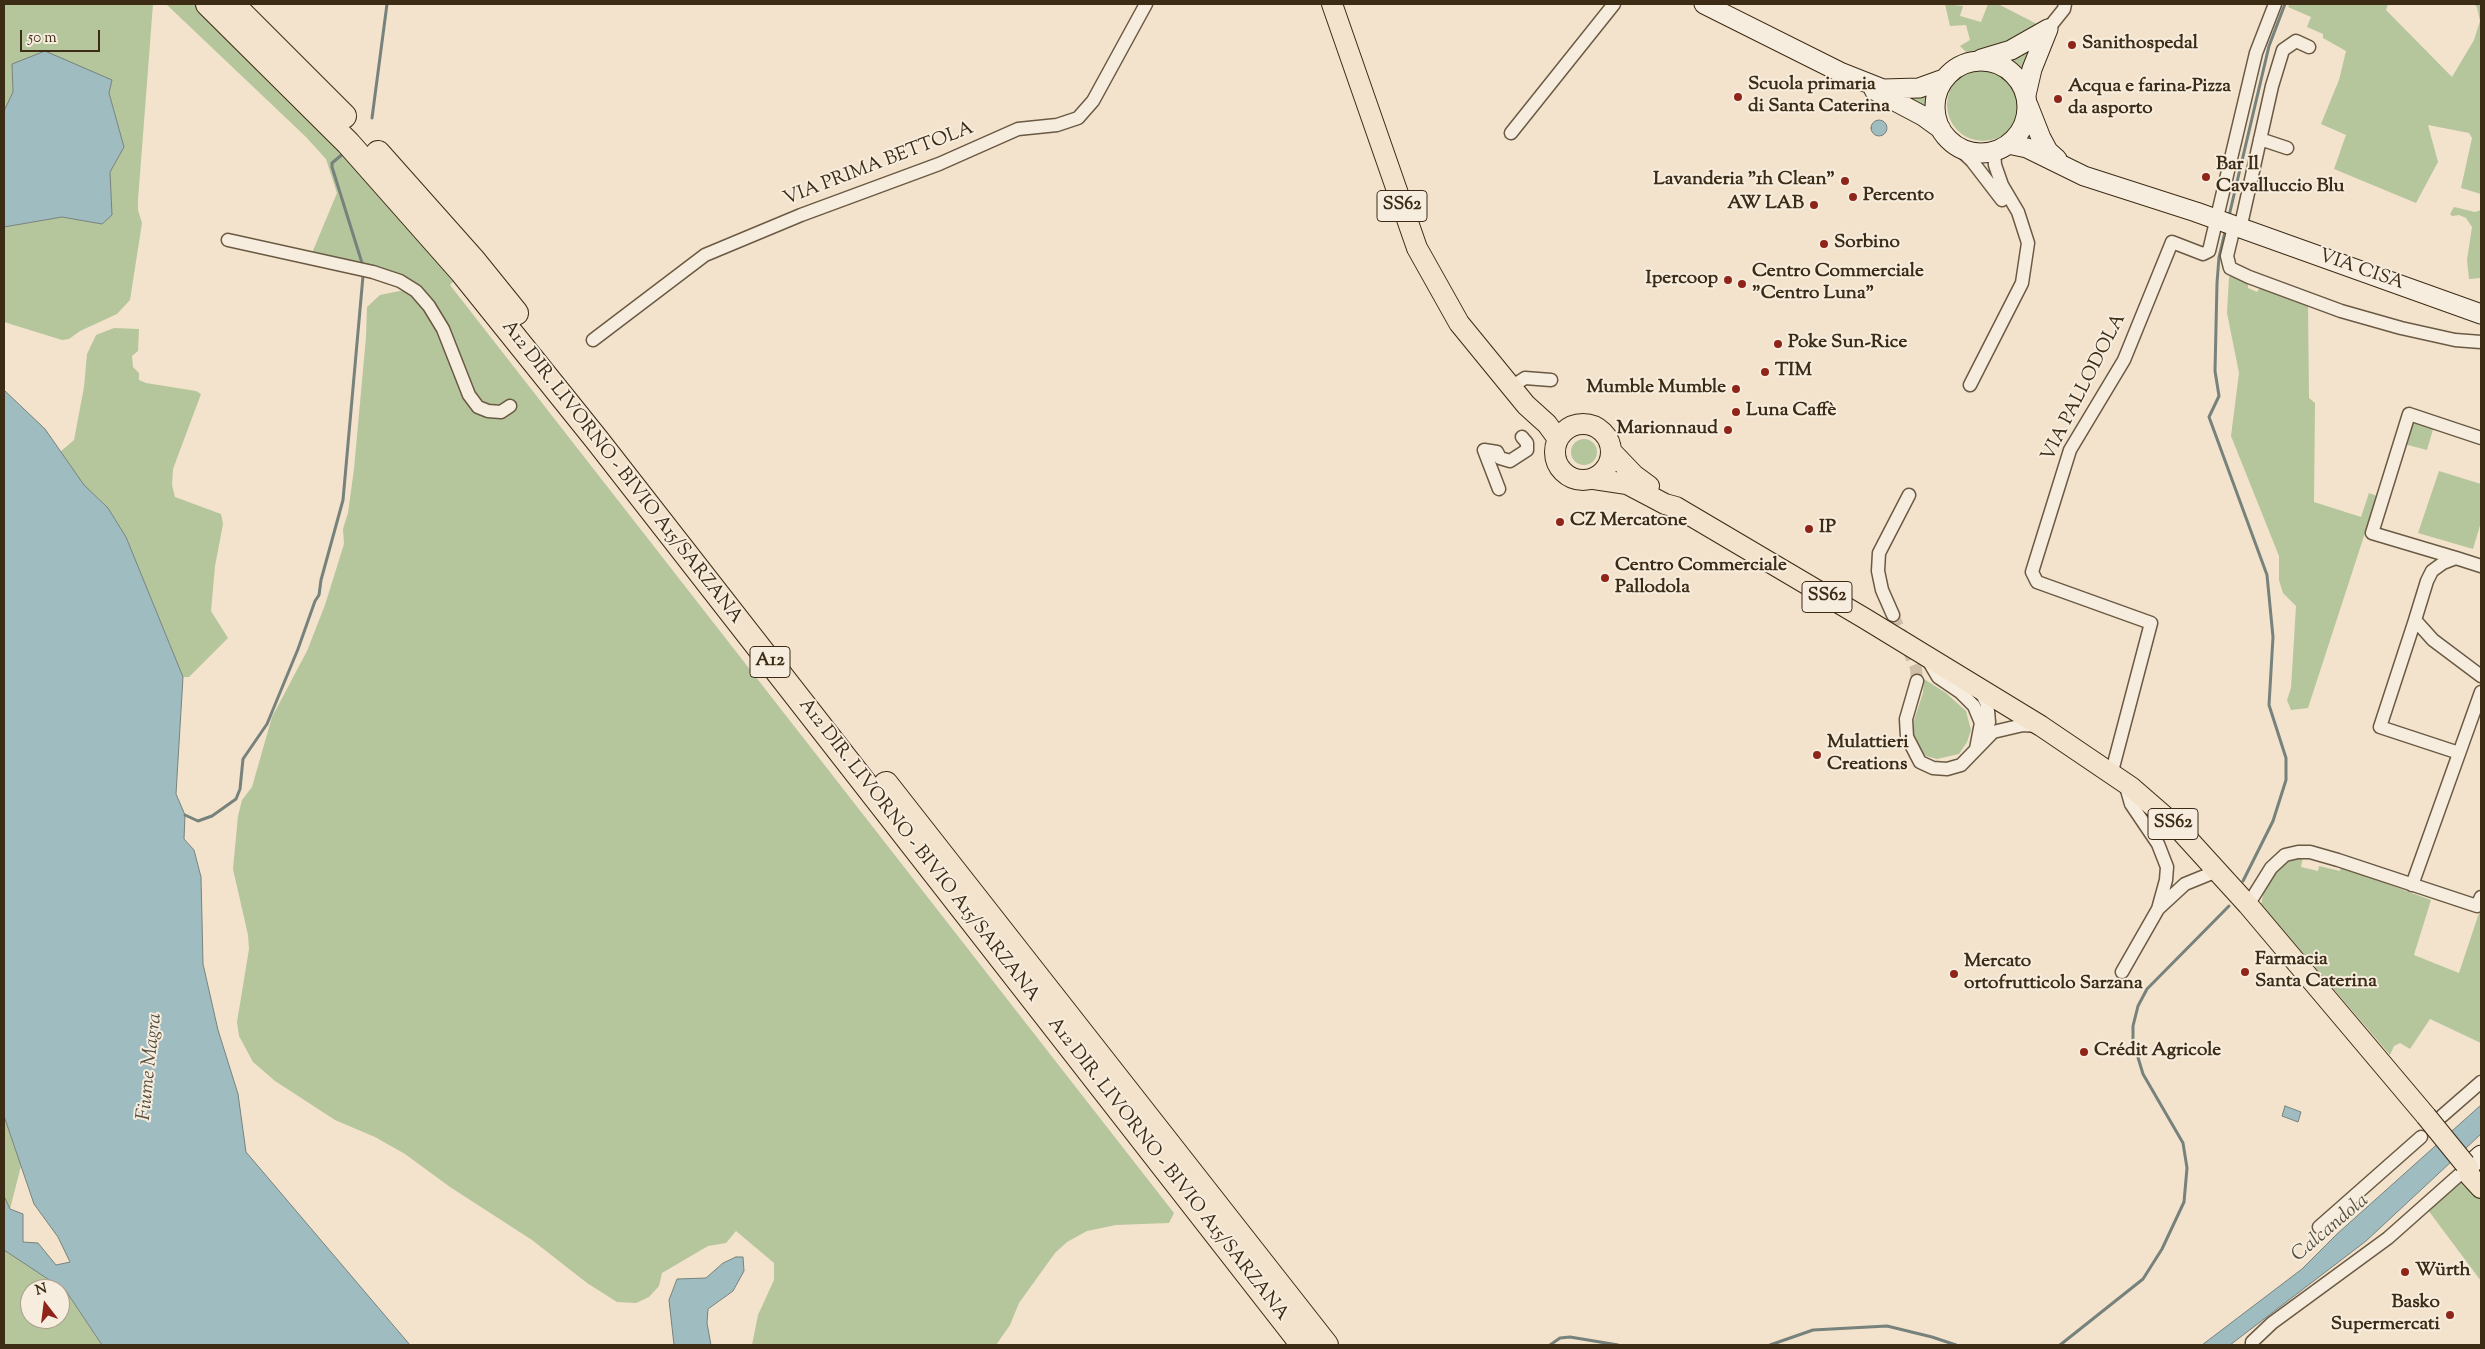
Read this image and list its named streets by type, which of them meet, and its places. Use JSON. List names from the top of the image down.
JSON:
{
  "streets": {
    "highway": ["A12 DIR. LIVORNO - BIVIO A15/SARZANA", "A12"],
    "main road": ["SS62"],
    "street": ["VIA PRIMA BETTOLA", "VIA CISA", "VIA PALLODOLA"]
  },
  "crossings": [
    ["SS62", "VIA PALLODOLA"],
    ["VIA CISA", "VIA PALLODOLA"]
  ],
  "water": ["Fiume Magra", "Calcandola"],
  "places": [
    "Sanithospedal",
    "Scuola primaria di Santa Caterina",
    "Acqua e farina-Pizza da asporto",
    "Bar Il Cavalluccio Blu",
    "Lavanderia \"1h Clean\"",
    "Percento",
    "AW LAB",
    "Sorbino",
    "Ipercoop",
    "Centro Commerciale \"Centro Luna\"",
    "Poke Sun-Rice",
    "TIM",
    "Mumble Mumble",
    "Luna Caffè",
    "Marionnaud",
    "CZ Mercatone",
    "IP",
    "Centro Commerciale Pallodola",
    "Mulattieri Creations",
    "Farmacia Santa Caterina",
    "Mercato ortofrutticolo Sarzana",
    "Crédit Agricole",
    "Würth",
    "Basko Supermercati"
  ],
  "scale_bar": "50 m",
  "north": "top"
}
